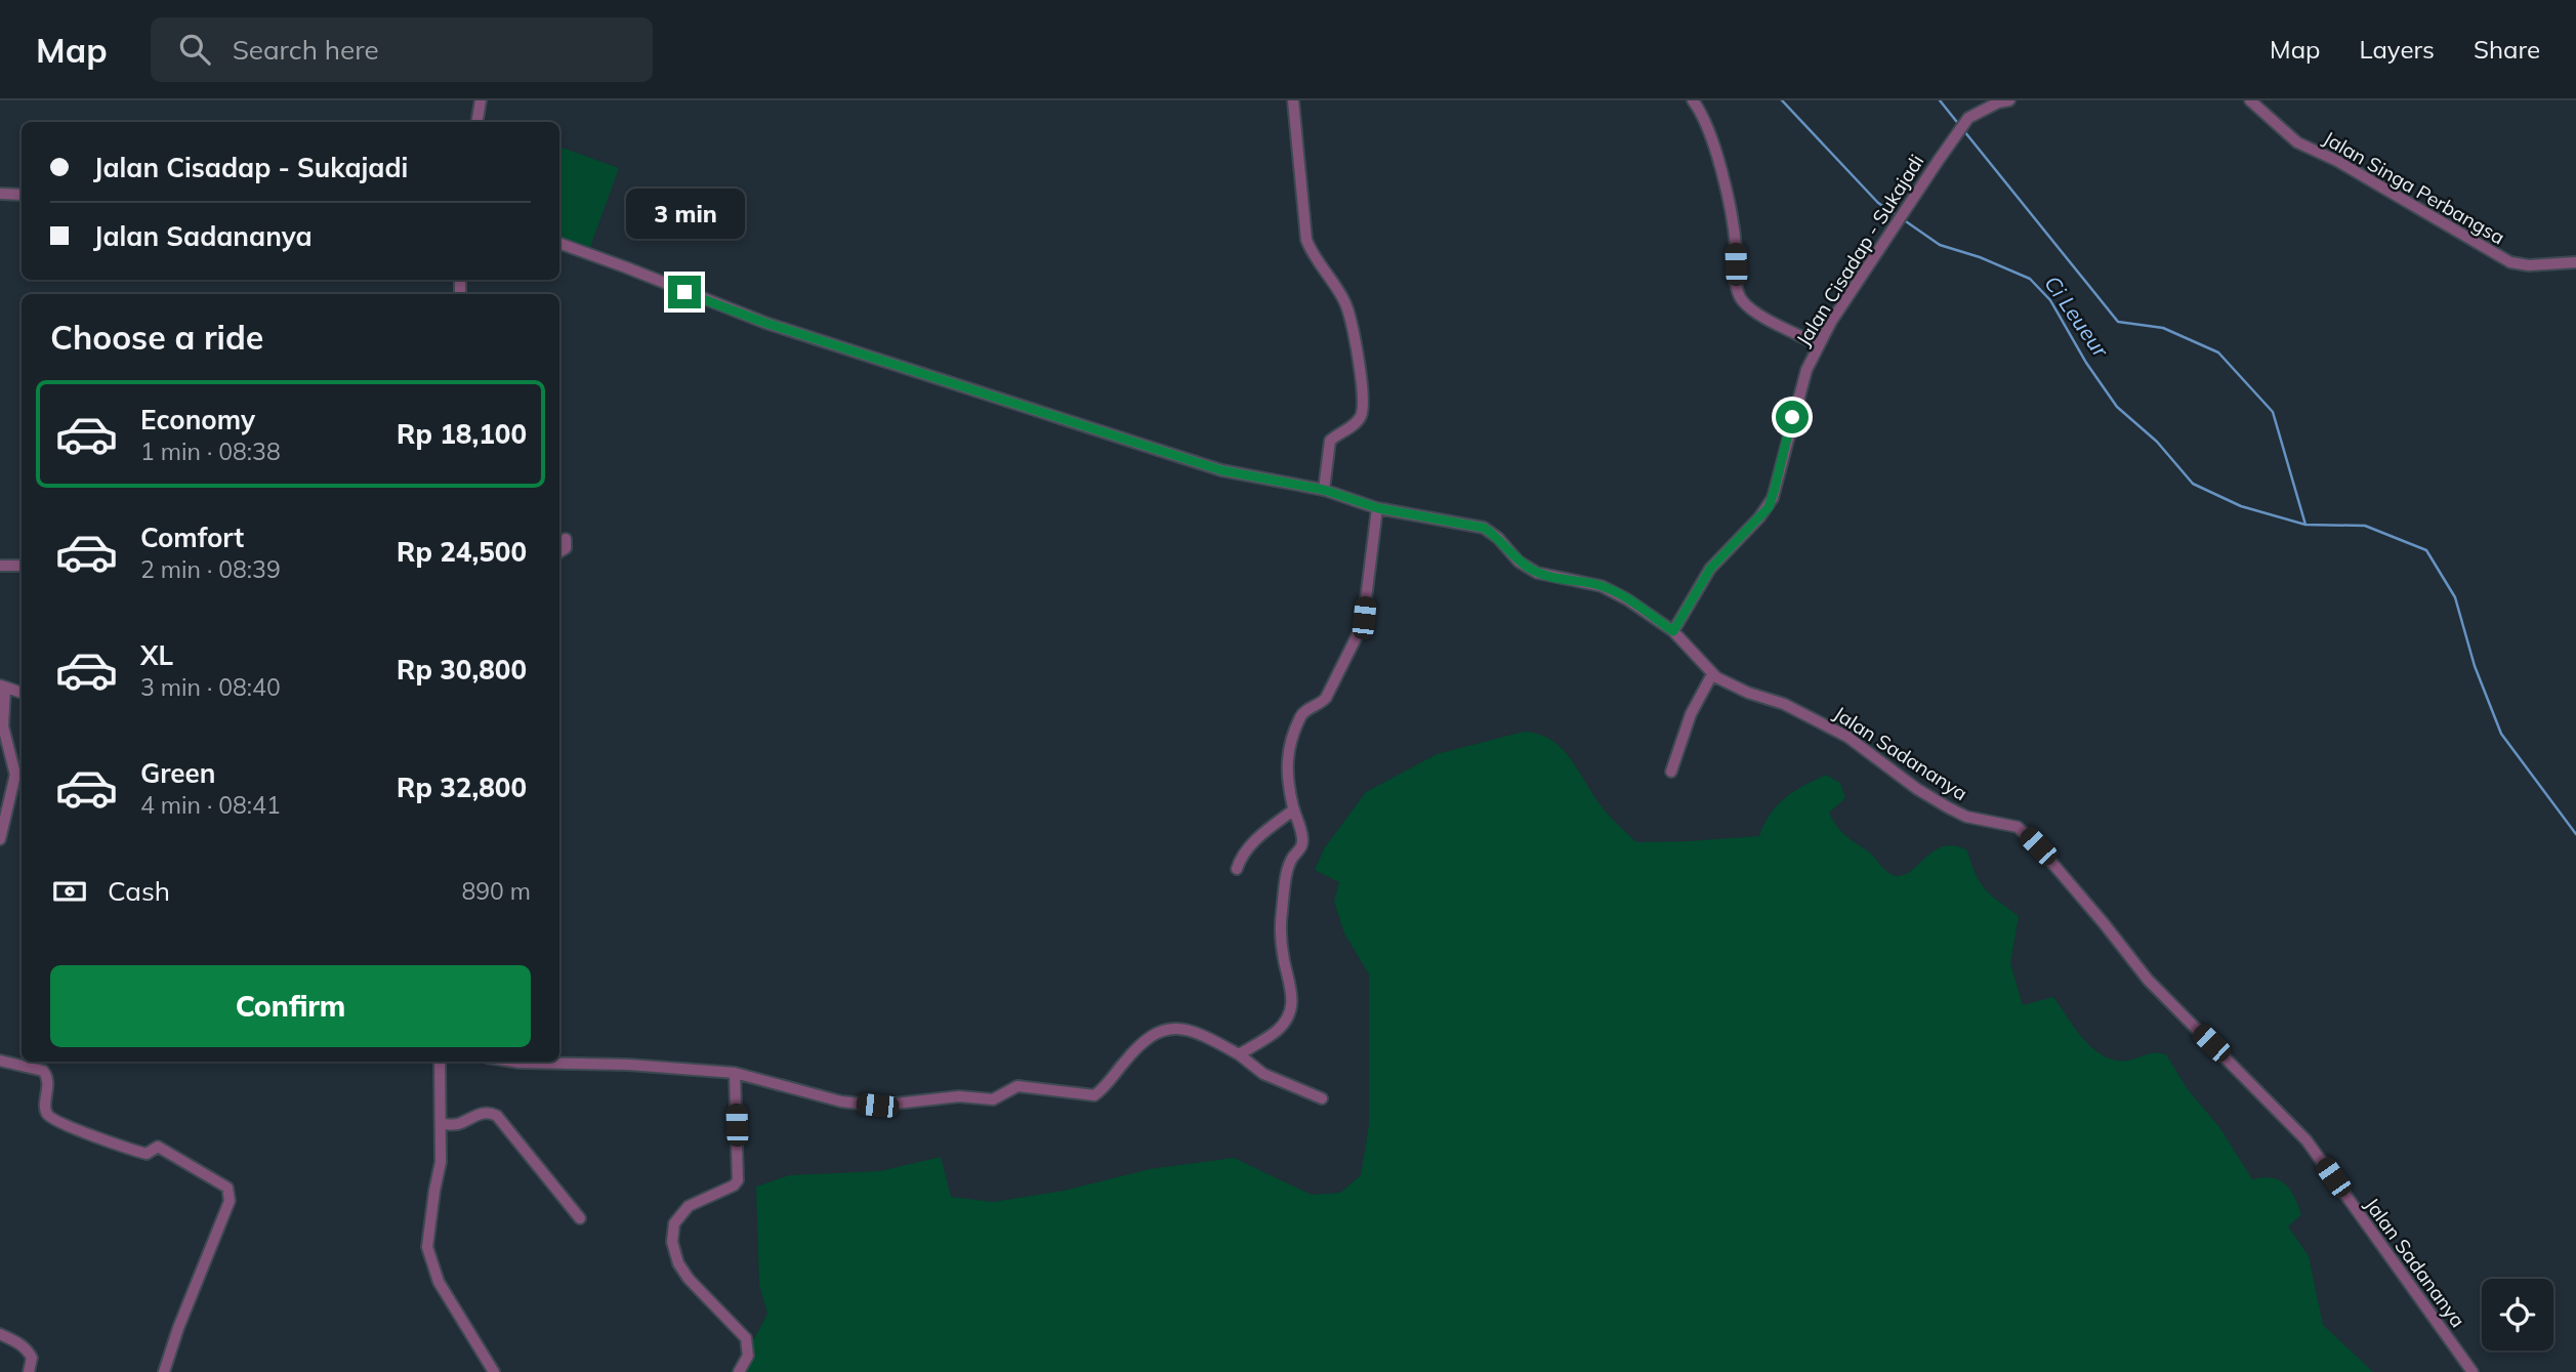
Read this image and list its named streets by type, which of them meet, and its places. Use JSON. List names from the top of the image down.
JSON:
{
  "streets": {
    "street": ["Jalan Singa Perbangsa", "Jalan Cisadap - Sukajadi", "Jalan Sadananya"]
  },
  "crossings": [
    ["Jalan Cisadap - Sukajadi", "Jalan Sadananya"]
  ],
  "water": ["Ci Leueur"],
  "page": {
    "header": "Map",
    "search": "Search here",
    "nav": ["Map", "Layers", "Share"],
    "banner": ["Jalan Cisadap - Sukajadi", "Jalan Sadananya"],
    "bubble": "3 min",
    "heading": "Choose a ride",
    "list": [
      {
        "name": "Economy",
        "note": "1 min · 08:38",
        "value": "Rp 18,100"
      },
      {
        "name": "Comfort",
        "note": "2 min · 08:39",
        "value": "Rp 24,500"
      },
      {
        "name": "XL",
        "note": "3 min · 08:40",
        "value": "Rp 30,800"
      },
      {
        "name": "Green",
        "note": "4 min · 08:41",
        "value": "Rp 32,800"
      }
    ],
    "pay": ["Cash", "890 m"],
    "buttons": "Confirm"
  }
}
